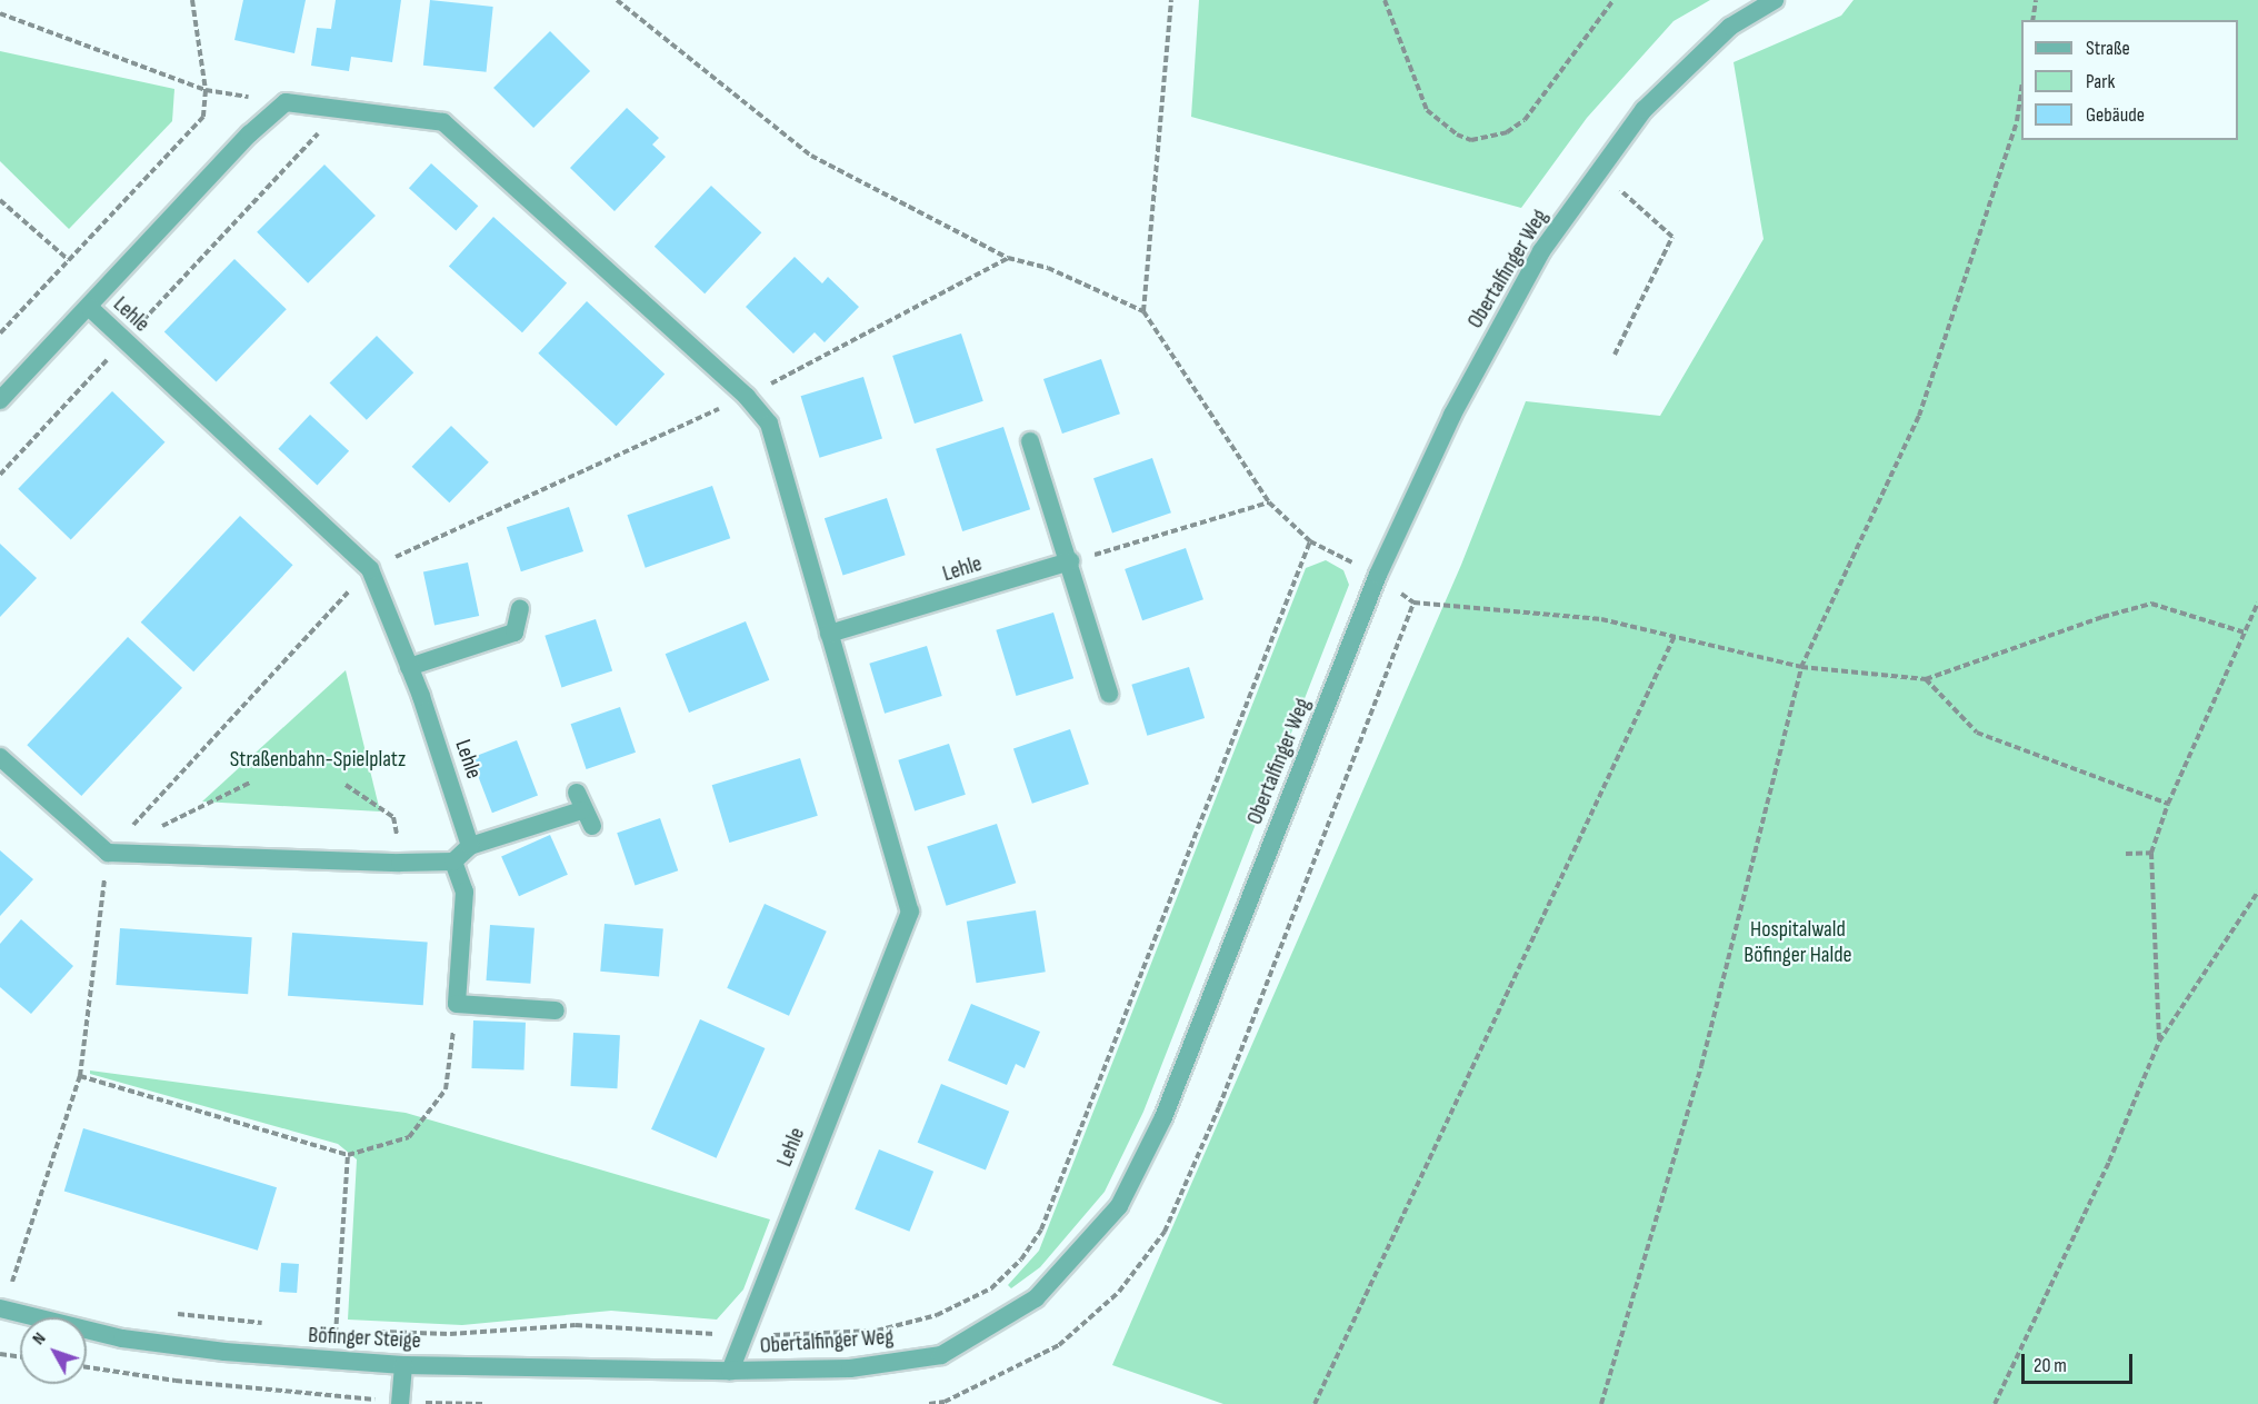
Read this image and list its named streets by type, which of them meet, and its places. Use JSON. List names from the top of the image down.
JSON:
{
  "streets": {
    "street": ["Obertalfinger Weg", "Lehle", "Böfinger Steige"]
  },
  "crossings": [
    ["Obertalfinger Weg", "Lehle"],
    ["Obertalfinger Weg", "Böfinger Steige"],
    ["Lehle", "Böfinger Steige"]
  ],
  "parks": ["Straßenbahn-Spielplatz", "Hospitalwald Böfinger Halde"],
  "legend": ["Straße", "Park", "Gebäude"],
  "scale_bar": "20 m",
  "north": "top left"
}
